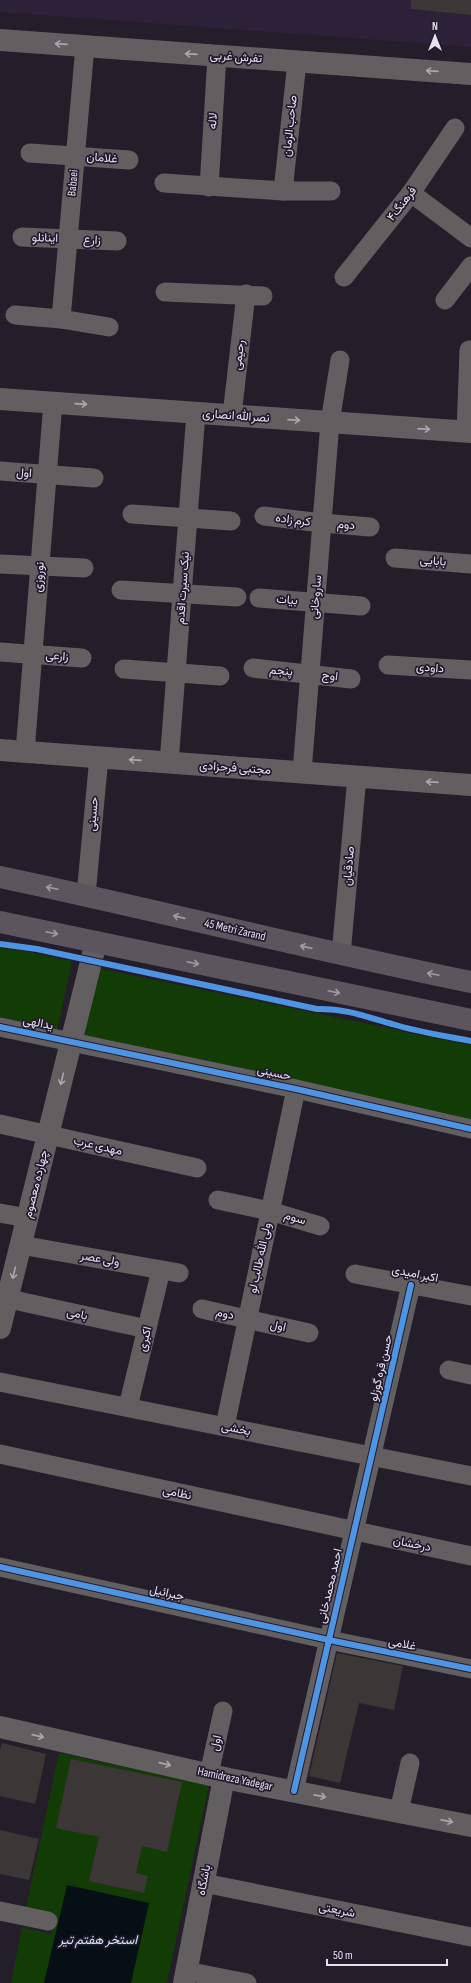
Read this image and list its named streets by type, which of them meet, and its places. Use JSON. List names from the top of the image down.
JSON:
{
  "streets": {
    "main road": ["45 Metri Zarand"],
    "street": [
      "تفرش غربی",
      "لاله",
      "صاحب الزمان",
      "غلامان",
      "Babaei",
      "فرهنگ۴",
      "اینانلو",
      "زارع",
      "رحیمی",
      "نصرالله انصاری",
      "اول",
      "کرم زاده",
      "دوم",
      "بابایی",
      "نوروزی",
      "نیک سیرت اقدم",
      "ساروخانی",
      "بیات",
      "زارعی",
      "داودی",
      "پنجم",
      "اوج",
      "مجتبی فرحزادی",
      "حسینی",
      "صادقیان",
      "یدالهی",
      "مهدی عرب",
      "چهارده معصوم",
      "سوم",
      "ولی الله طالب لو",
      "ولی عصر",
      "اکبر امیدی",
      "بامی",
      "اکبری",
      "حسن قره گوزلو",
      "بخشی",
      "نظامی",
      "درخشان",
      "احمد محمدخانی",
      "جبرائیل",
      "غلامی",
      "Hamidreza Yadegar",
      "باشگاه",
      "شریعتی"
    ]
  },
  "crossings": [
    ["تفرش غربی", "لاله"],
    ["تفرش غربی", "صاحب الزمان"],
    ["تفرش غربی", "Babaei"],
    ["غلامان", "Babaei"],
    ["Babaei", "اینانلو"],
    ["Babaei", "زارع"],
    ["اینانلو", "زارع"],
    ["رحیمی", "نصرالله انصاری"],
    ["نصرالله انصاری", "نوروزی"],
    ["نصرالله انصاری", "نیک سیرت اقدم"],
    ["نصرالله انصاری", "ساروخانی"],
    ["اول", "دوم"],
    ["اول", "نوروزی"],
    ["اول", "ولی الله طالب لو"],
    ["اول", "Hamidreza Yadegar"],
    ["اول", "باشگاه"],
    ["کرم زاده", "دوم"],
    ["کرم زاده", "ساروخانی"],
    ["دوم", "ساروخانی"],
    ["دوم", "ولی الله طالب لو"],
    ["نوروزی", "زارعی"],
    ["نوروزی", "مجتبی فرحزادی"],
    ["نیک سیرت اقدم", "مجتبی فرحزادی"],
    ["ساروخانی", "بیات"],
    ["ساروخانی", "پنجم"],
    ["ساروخانی", "اوج"],
    ["ساروخانی", "مجتبی فرحزادی"],
    ["پنجم", "اوج"],
    ["مجتبی فرحزادی", "حسینی"],
    ["مجتبی فرحزادی", "صادقیان"],
    ["حسینی", "45 Metri Zarand"],
    ["حسینی", "یدالهی"],
    ["حسینی", "چهارده معصوم"],
    ["حسینی", "ولی الله طالب لو"],
    ["صادقیان", "45 Metri Zarand"],
    ["یدالهی", "چهارده معصوم"],
    ["مهدی عرب", "چهارده معصوم"],
    ["چهارده معصوم", "ولی عصر"],
    ["چهارده معصوم", "بامی"],
    ["سوم", "ولی الله طالب لو"],
    ["ولی الله طالب لو", "بخشی"],
    ["ولی عصر", "اکبری"],
    ["اکبر امیدی", "حسن قره گوزلو"],
    ["بامی", "اکبری"],
    ["اکبری", "بخشی"],
    ["حسن قره گوزلو", "بخشی"],
    ["حسن قره گوزلو", "احمد محمدخانی"],
    ["بخشی", "احمد محمدخانی"],
    ["نظامی", "درخشان"],
    ["نظامی", "احمد محمدخانی"],
    ["درخشان", "احمد محمدخانی"],
    ["احمد محمدخانی", "جبرائیل"],
    ["احمد محمدخانی", "غلامی"],
    ["احمد محمدخانی", "Hamidreza Yadegar"],
    ["جبرائیل", "غلامی"],
    ["Hamidreza Yadegar", "باشگاه"],
    ["باشگاه", "شریعتی"]
  ],
  "one_way": ["تفرش غربی", "چهارده معصوم", "Hamidreza Yadegar"],
  "water": ["استخر هفتم تیر"],
  "scale_bar": "50 m",
  "north": "top"
}
